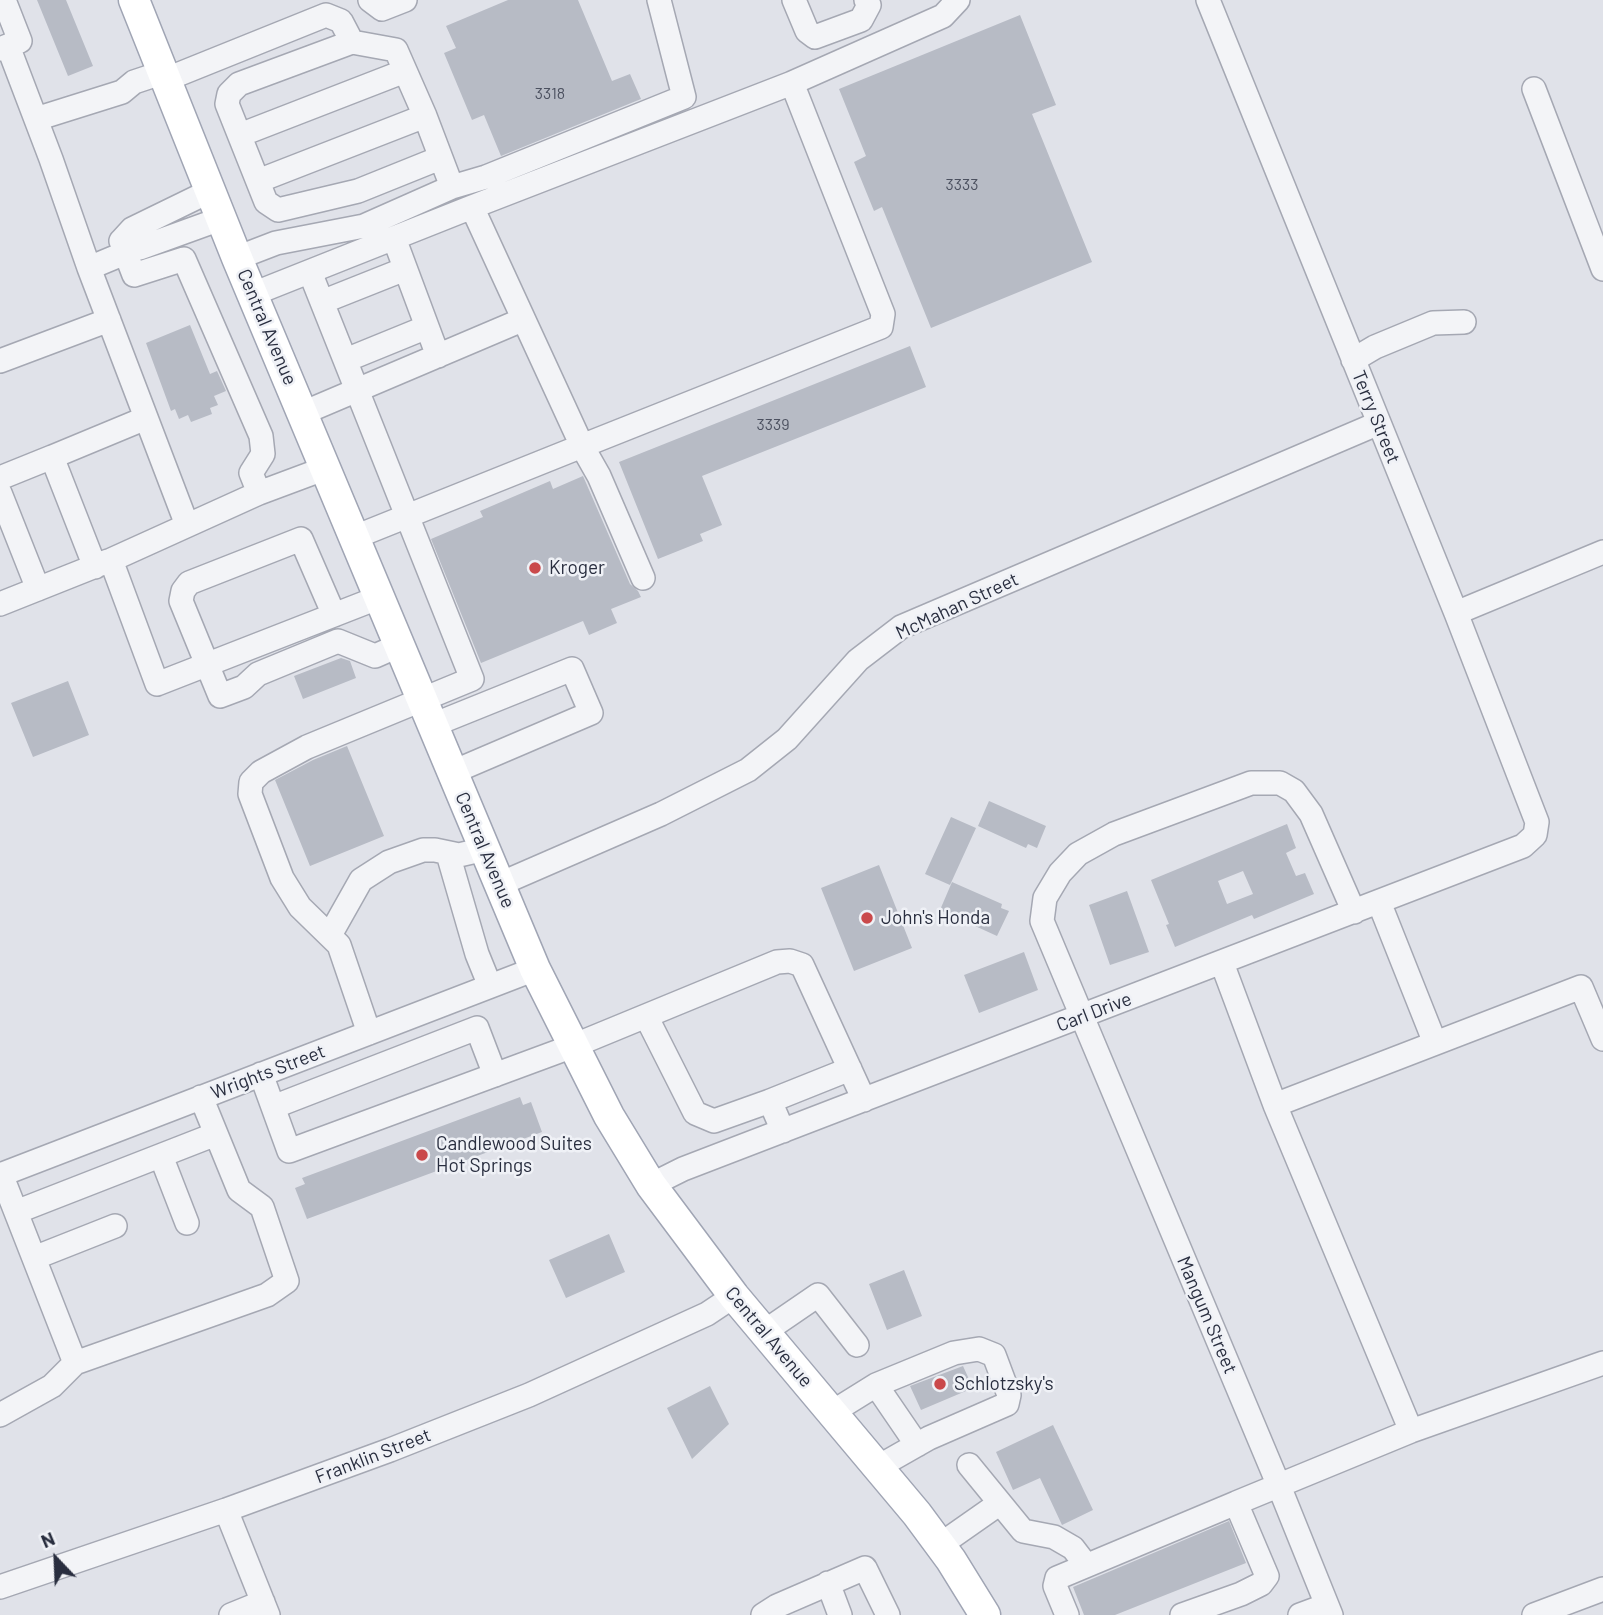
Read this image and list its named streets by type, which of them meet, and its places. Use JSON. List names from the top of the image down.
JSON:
{
  "streets": {
    "main road": ["Central Avenue"],
    "street": [
      "Terry Street",
      "McMahan Street",
      "Carl Drive",
      "Wrights Street",
      "Mangum Street",
      "Franklin Street"
    ]
  },
  "crossings": [
    ["Central Avenue", "McMahan Street"],
    ["Central Avenue", "Carl Drive"],
    ["Central Avenue", "Wrights Street"],
    ["Central Avenue", "Franklin Street"],
    ["Terry Street", "McMahan Street"],
    ["Terry Street", "Carl Drive"],
    ["Carl Drive", "Mangum Street"]
  ],
  "places": [
    "Kroger",
    "John's Honda",
    "Candlewood Suites Hot Springs",
    "Schlotzsky's"
  ],
  "house_numbers": ["3318", "3333", "3339"],
  "north": "top left"
}
